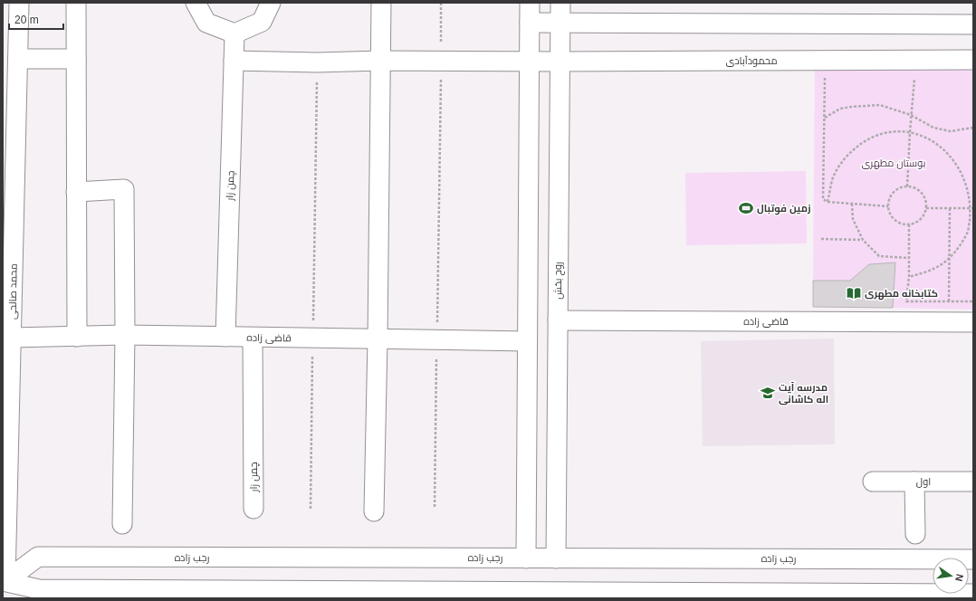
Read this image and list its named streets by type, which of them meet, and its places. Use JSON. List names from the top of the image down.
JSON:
{
  "streets": {
    "street": [
      "محمودآبادی",
      "چمن زار",
      "روح بخش",
      "محمد صالحی",
      "قاضی زاده",
      "اول",
      "رجب زاده"
    ]
  },
  "crossings": [
    ["محمودآبادی", "چمن زار"],
    ["محمودآبادی", "روح بخش"],
    ["چمن زار", "قاضی زاده"],
    ["روح بخش", "قاضی زاده"],
    ["روح بخش", "رجب زاده"],
    ["محمد صالحی", "قاضی زاده"],
    ["محمد صالحی", "رجب زاده"]
  ],
  "parks": ["بوستان مطهری"],
  "places": {
    "sports": ["زمین فوتبال"],
    "library": ["کتابخانه مطهری"],
    "school or university": ["مدرسه آیت اله کاشانی"]
  },
  "scale_bar": "20 m",
  "north": "right"
}
